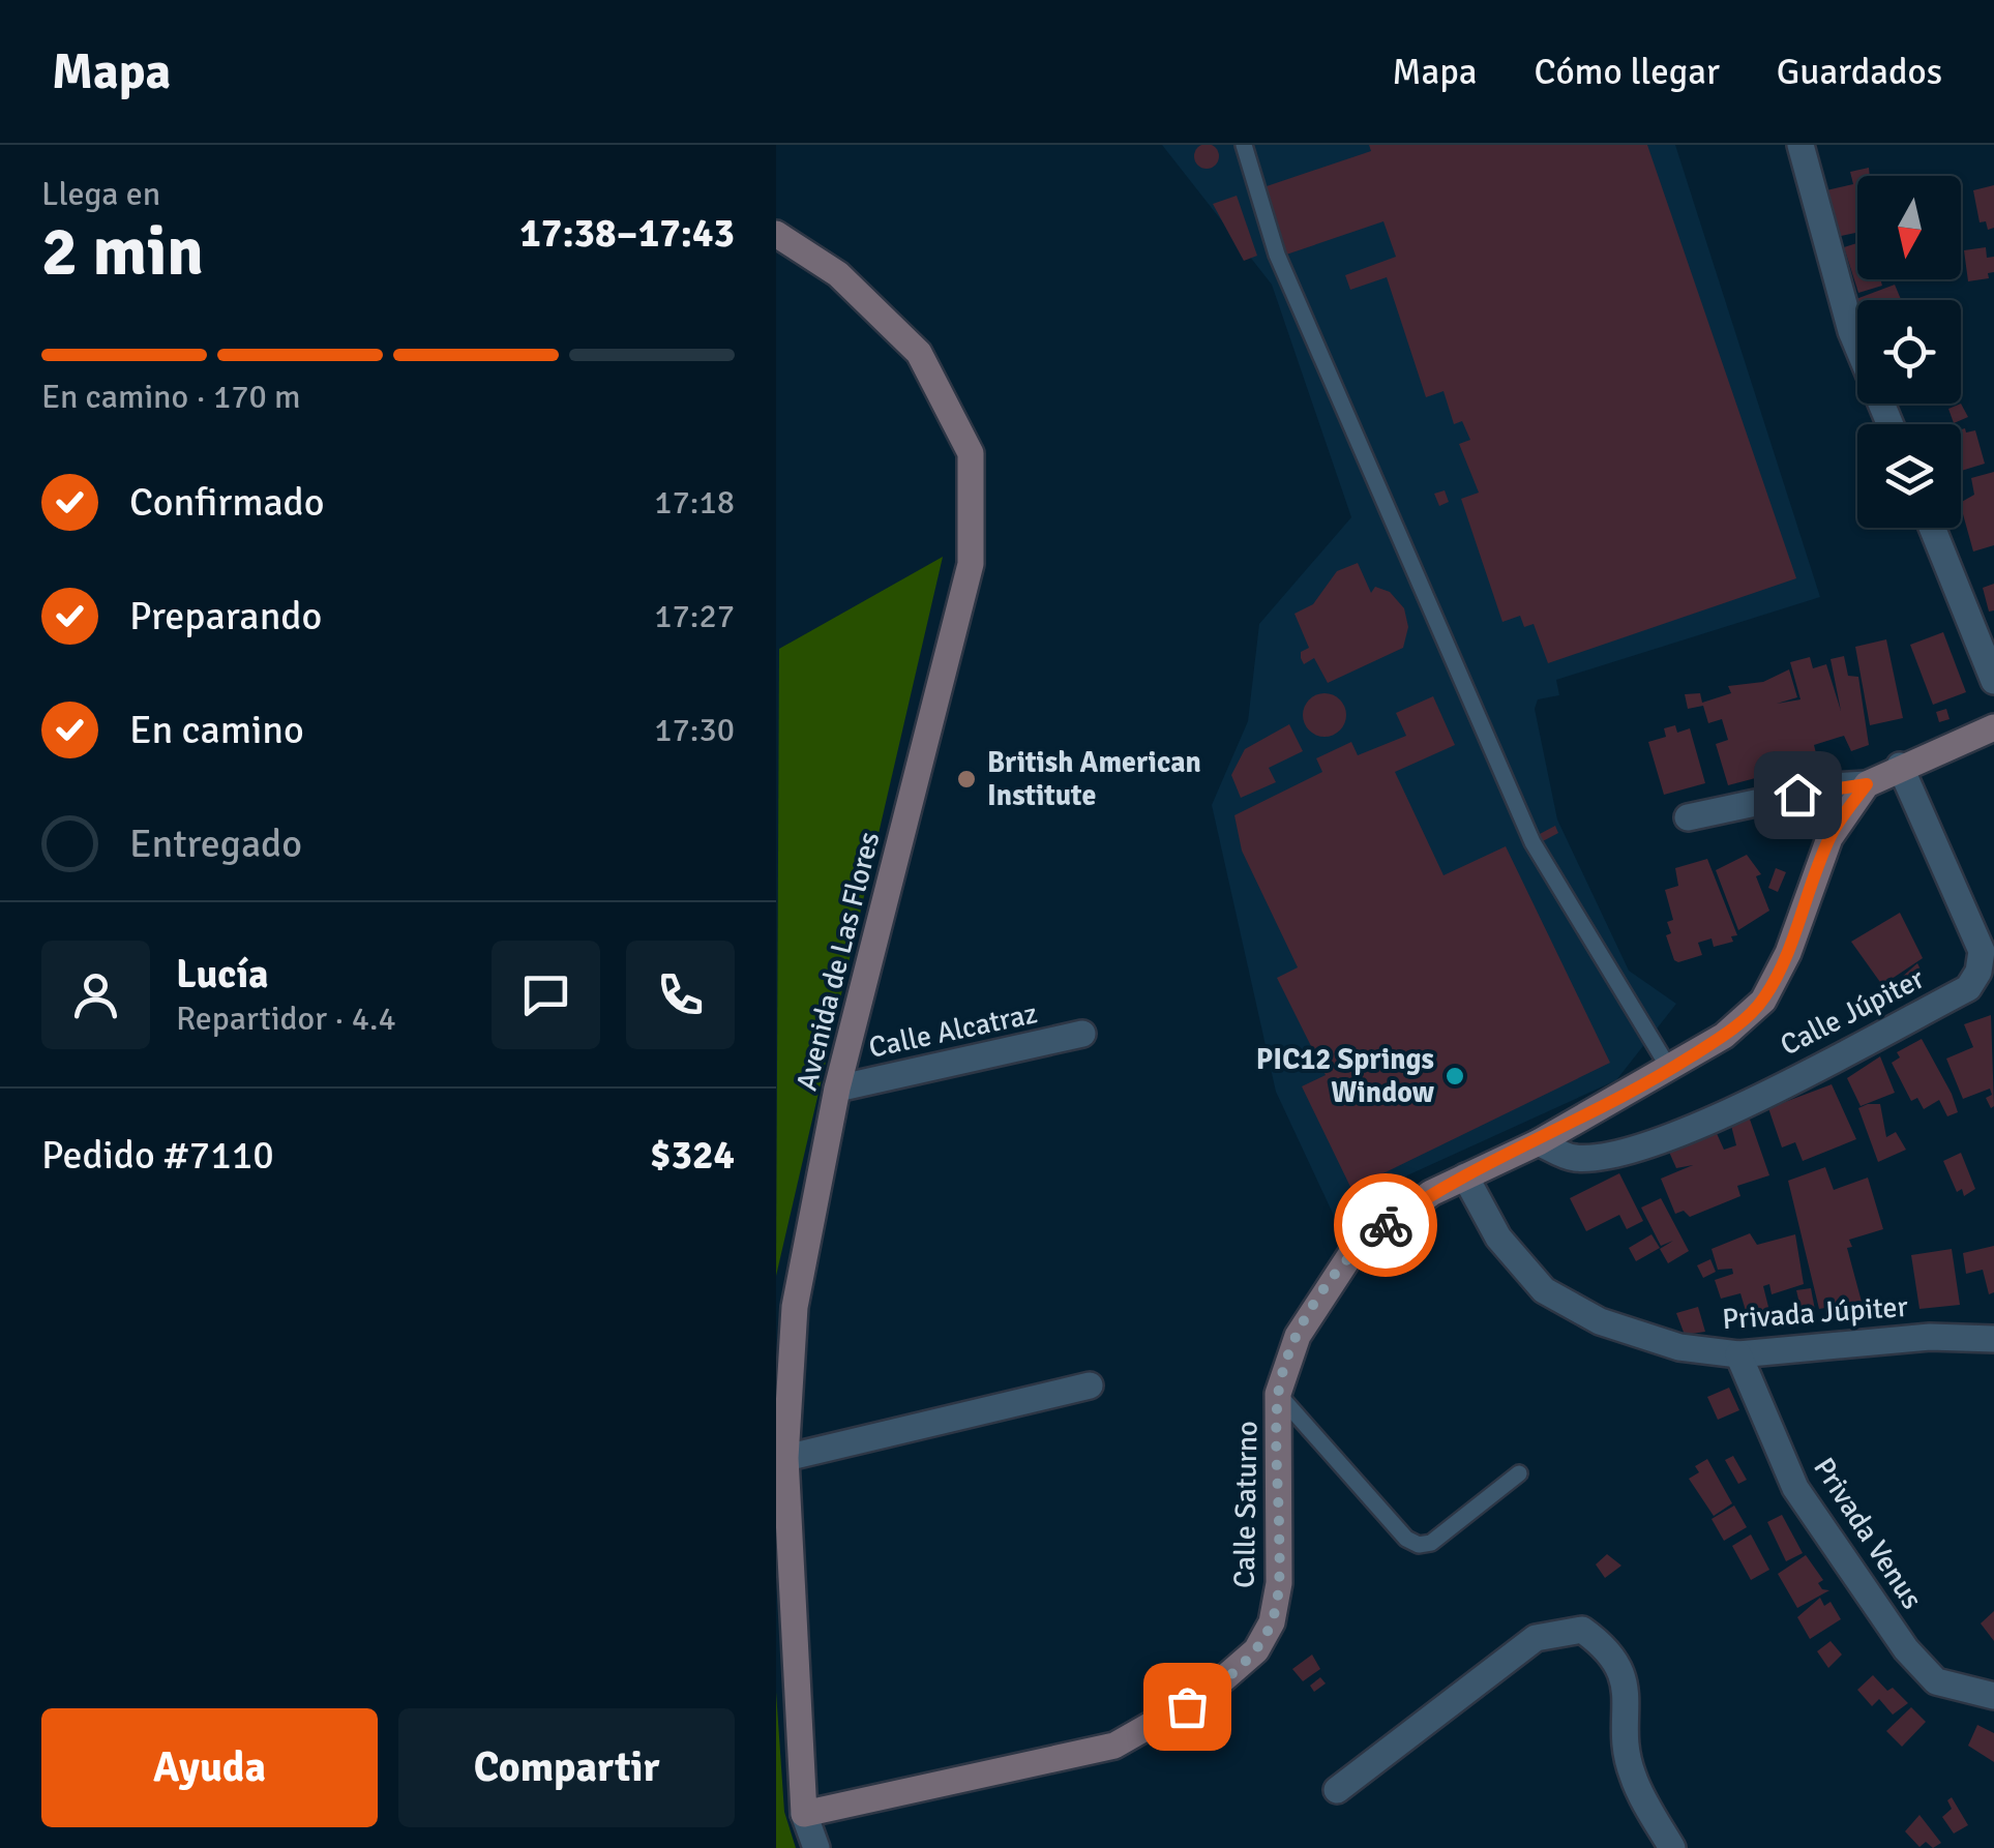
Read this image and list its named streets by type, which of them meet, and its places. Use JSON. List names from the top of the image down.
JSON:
{
  "streets": {
    "main road": ["Avenida de Las Flores", "Calle Saturno"],
    "street": [
      "Calle Júpiter",
      "Calle Alcatraz",
      "Privada Júpiter",
      "Privada Venus"
    ]
  },
  "crossings": [
    ["Avenida de Las Flores", "Calle Alcatraz"],
    ["Avenida de Las Flores", "Calle Saturno"],
    ["Calle Júpiter", "Calle Saturno"],
    ["Privada Júpiter", "Calle Saturno"],
    ["Privada Júpiter", "Privada Venus"]
  ],
  "places": ["British American Institute", "PIC12 Springs Window"],
  "north": "bottom",
  "page": {
    "header": "Mapa",
    "nav": ["Mapa", "Cómo llegar", "Guardados"],
    "heading": ["2 min", "Llega en", "17:38–17:43"],
    "panel": [
      "Lucía",
      "Repartidor · 4.4",
      "Pedido #7110",
      "$324"
    ],
    "bar": "En camino · 170 m",
    "list": [
      ["Confirmado", "17:18"],
      ["Preparando", "17:27"],
      ["En camino", "17:30"],
      "Entregado"
    ],
    "buttons": ["Ayuda", "Compartir"]
  }
}
